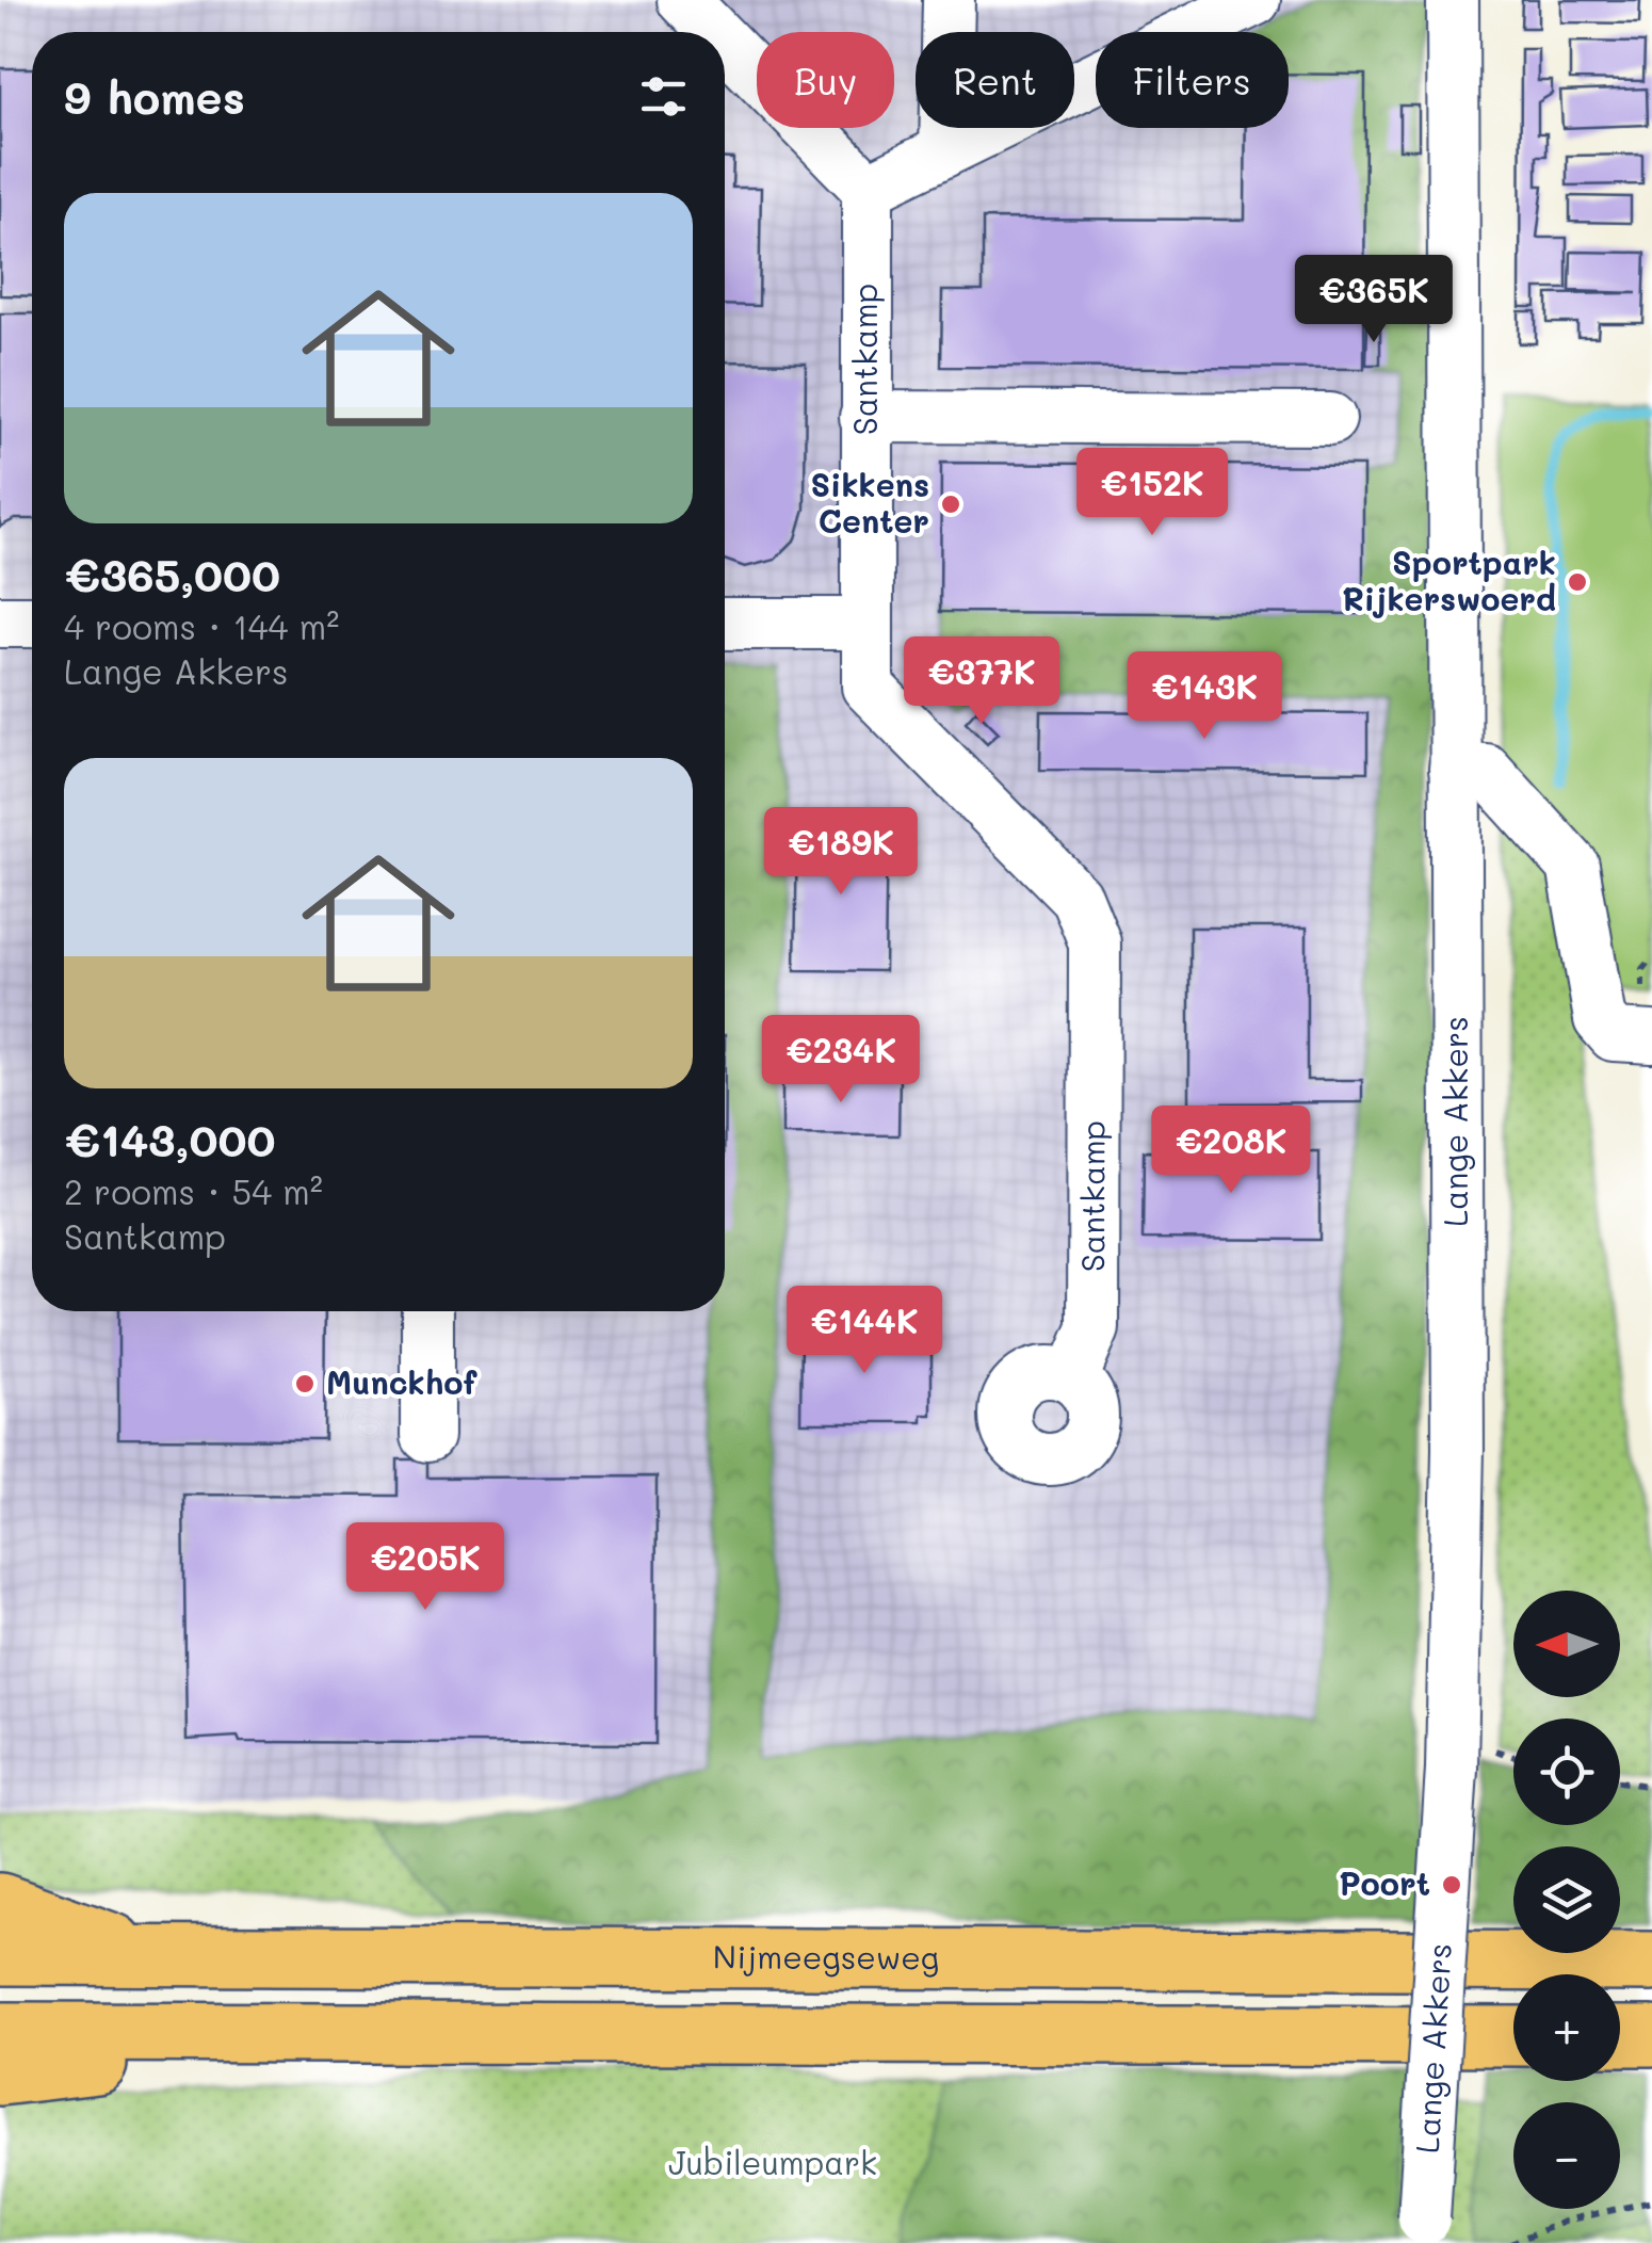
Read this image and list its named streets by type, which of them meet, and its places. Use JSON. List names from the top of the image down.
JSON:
{
  "streets": {
    "highway": ["Nijmeegseweg"],
    "street": ["Santkamp", "Lange Akkers"]
  },
  "parks": ["Jubileumpark"],
  "places": [
    "Sikkens Center",
    "Sportpark Rijkerswoerd",
    "Munckhof",
    "Poort"
  ],
  "north": "left",
  "page": {
    "chip": ["Buy", "Rent", "Filters"],
    "heading": "9 homes",
    "list": [
      {
        "name": "€365,000",
        "note": "4 rooms · 144 m² · Lange Akkers"
      },
      {
        "name": "€143,000",
        "note": "2 rooms · 54 m² · Santkamp"
      }
    ],
    "price": [
      "€365K",
      "€152K",
      "€377K",
      "€143K",
      "€189K",
      "€234K",
      "€208K",
      "€144K",
      "€205K"
    ],
    "map_buttons": ["+", "−"]
  }
}
